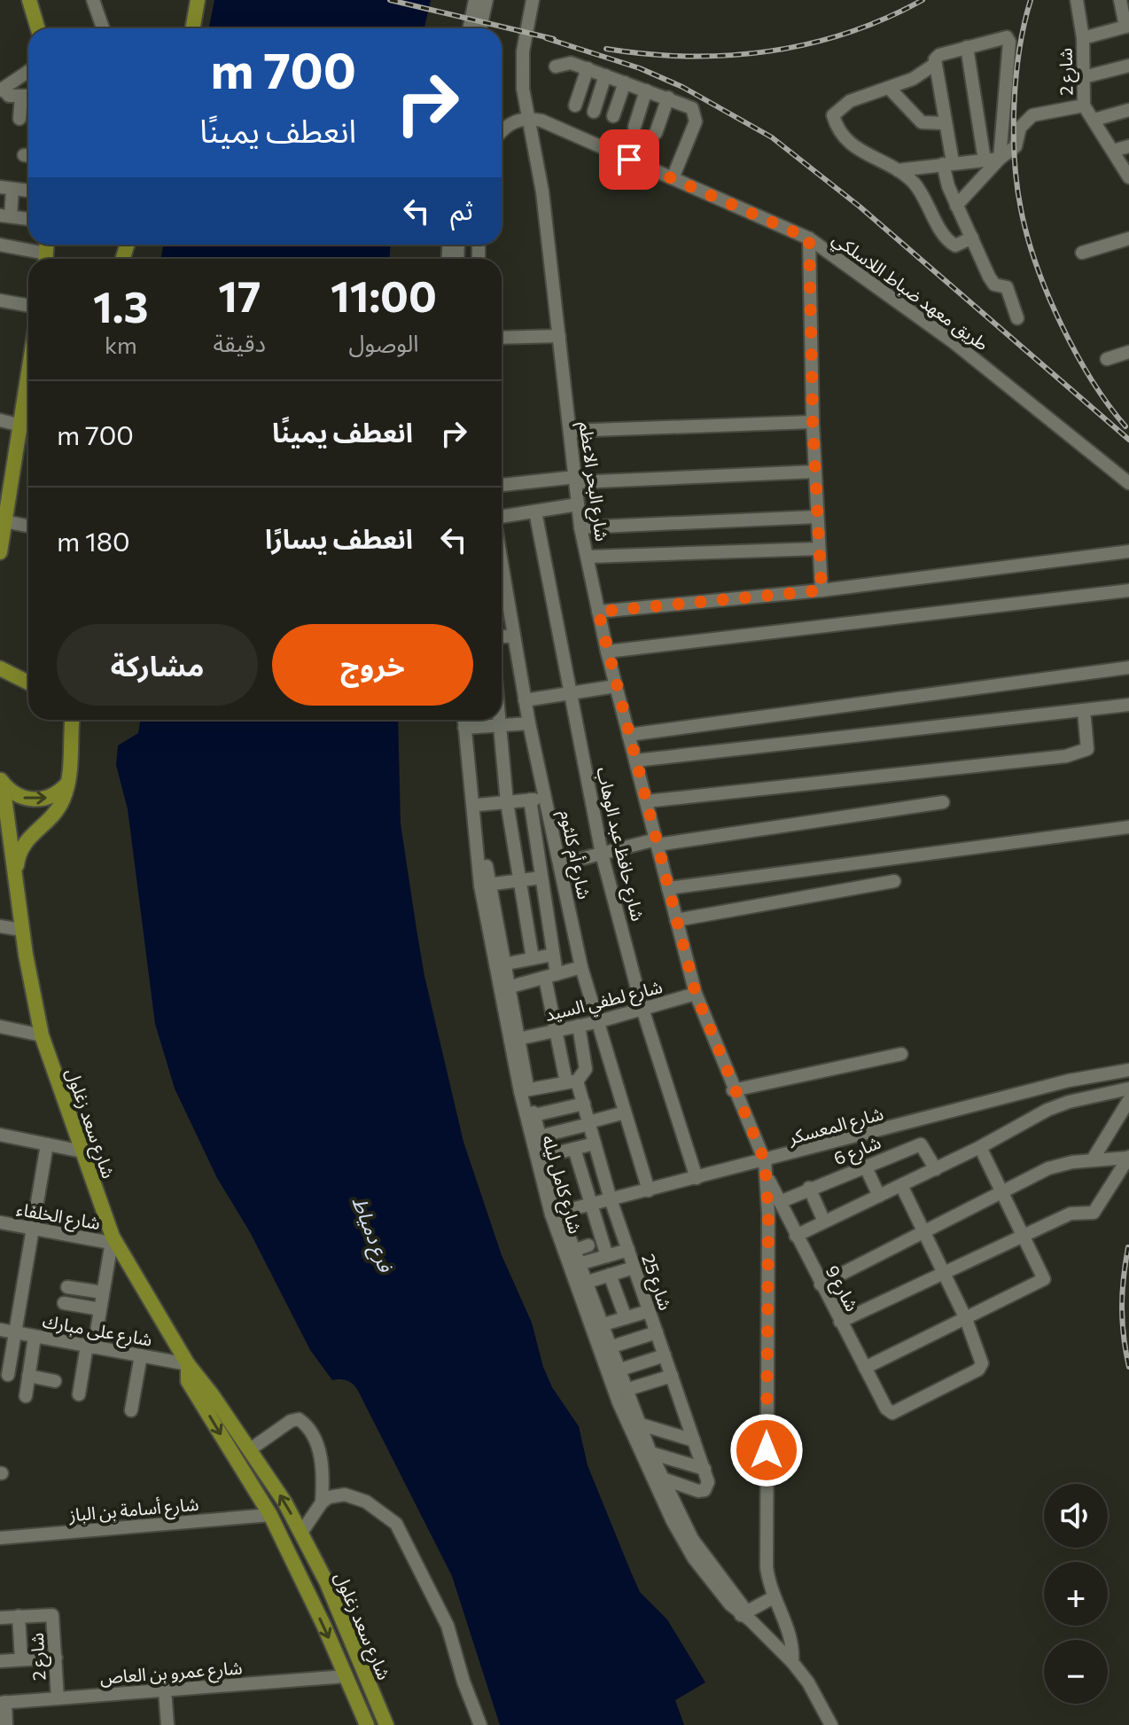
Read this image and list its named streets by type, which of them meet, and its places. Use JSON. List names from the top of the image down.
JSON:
{
  "streets": {
    "main road": ["شارع سعد زغلول"],
    "street": [
      "شارع 2",
      "طريق معهد ضباط اللاسلكي",
      "شارع البحر الاعظم",
      "شارع حافظ عبد الوهاب",
      "شارع أم كلثوم",
      "شارع لطفي السيد",
      "شارع المعسكر",
      "شارع 6",
      "شارع كامل ليله",
      "شارع الخلفاء",
      "شارع 25",
      "شارع 9",
      "شارع على مبارك",
      "شارع أسامة بن الباز",
      "شارع عمرو بن العاص"
    ]
  },
  "crossings": [
    ["شارع 2", "شارع عمرو بن العاص"],
    ["طريق معهد ضباط اللاسلكي", "شارع البحر الاعظم"],
    ["شارع البحر الاعظم", "شارع لطفي السيد"],
    ["شارع البحر الاعظم", "شارع المعسكر"],
    ["شارع البحر الاعظم", "شارع كامل ليله"],
    ["شارع البحر الاعظم", "شارع 9"],
    ["شارع حافظ عبد الوهاب", "شارع لطفي السيد"],
    ["شارع حافظ عبد الوهاب", "شارع المعسكر"],
    ["شارع أم كلثوم", "شارع لطفي السيد"],
    ["شارع أم كلثوم", "شارع المعسكر"],
    ["شارع لطفي السيد", "شارع كامل ليله"],
    ["شارع لطفي السيد", "شارع 25"],
    ["شارع سعد زغلول", "شارع الخلفاء"],
    ["شارع سعد زغلول", "شارع على مبارك"],
    ["شارع سعد زغلول", "شارع أسامة بن الباز"],
    ["شارع سعد زغلول", "شارع عمرو بن العاص"],
    ["شارع المعسكر", "شارع كامل ليله"],
    ["شارع المعسكر", "شارع 25"],
    ["شارع 6", "شارع 9"]
  ],
  "water": ["فرع دمياط"],
  "page": {
    "turn": ["700 m", "انعطف يمينًا"],
    "then": "ثم",
    "eta": [
      "11:00",
      "الوصول",
      "17",
      "دقيقة",
      "1.3",
      "km"
    ],
    "list": [
      {
        "name": "انعطف يمينًا",
        "value": "700 m"
      },
      {
        "name": "انعطف يسارًا",
        "value": "180 m"
      }
    ],
    "buttons": ["خروج", "مشاركة"],
    "map_buttons": ["+", "−"]
  }
}
